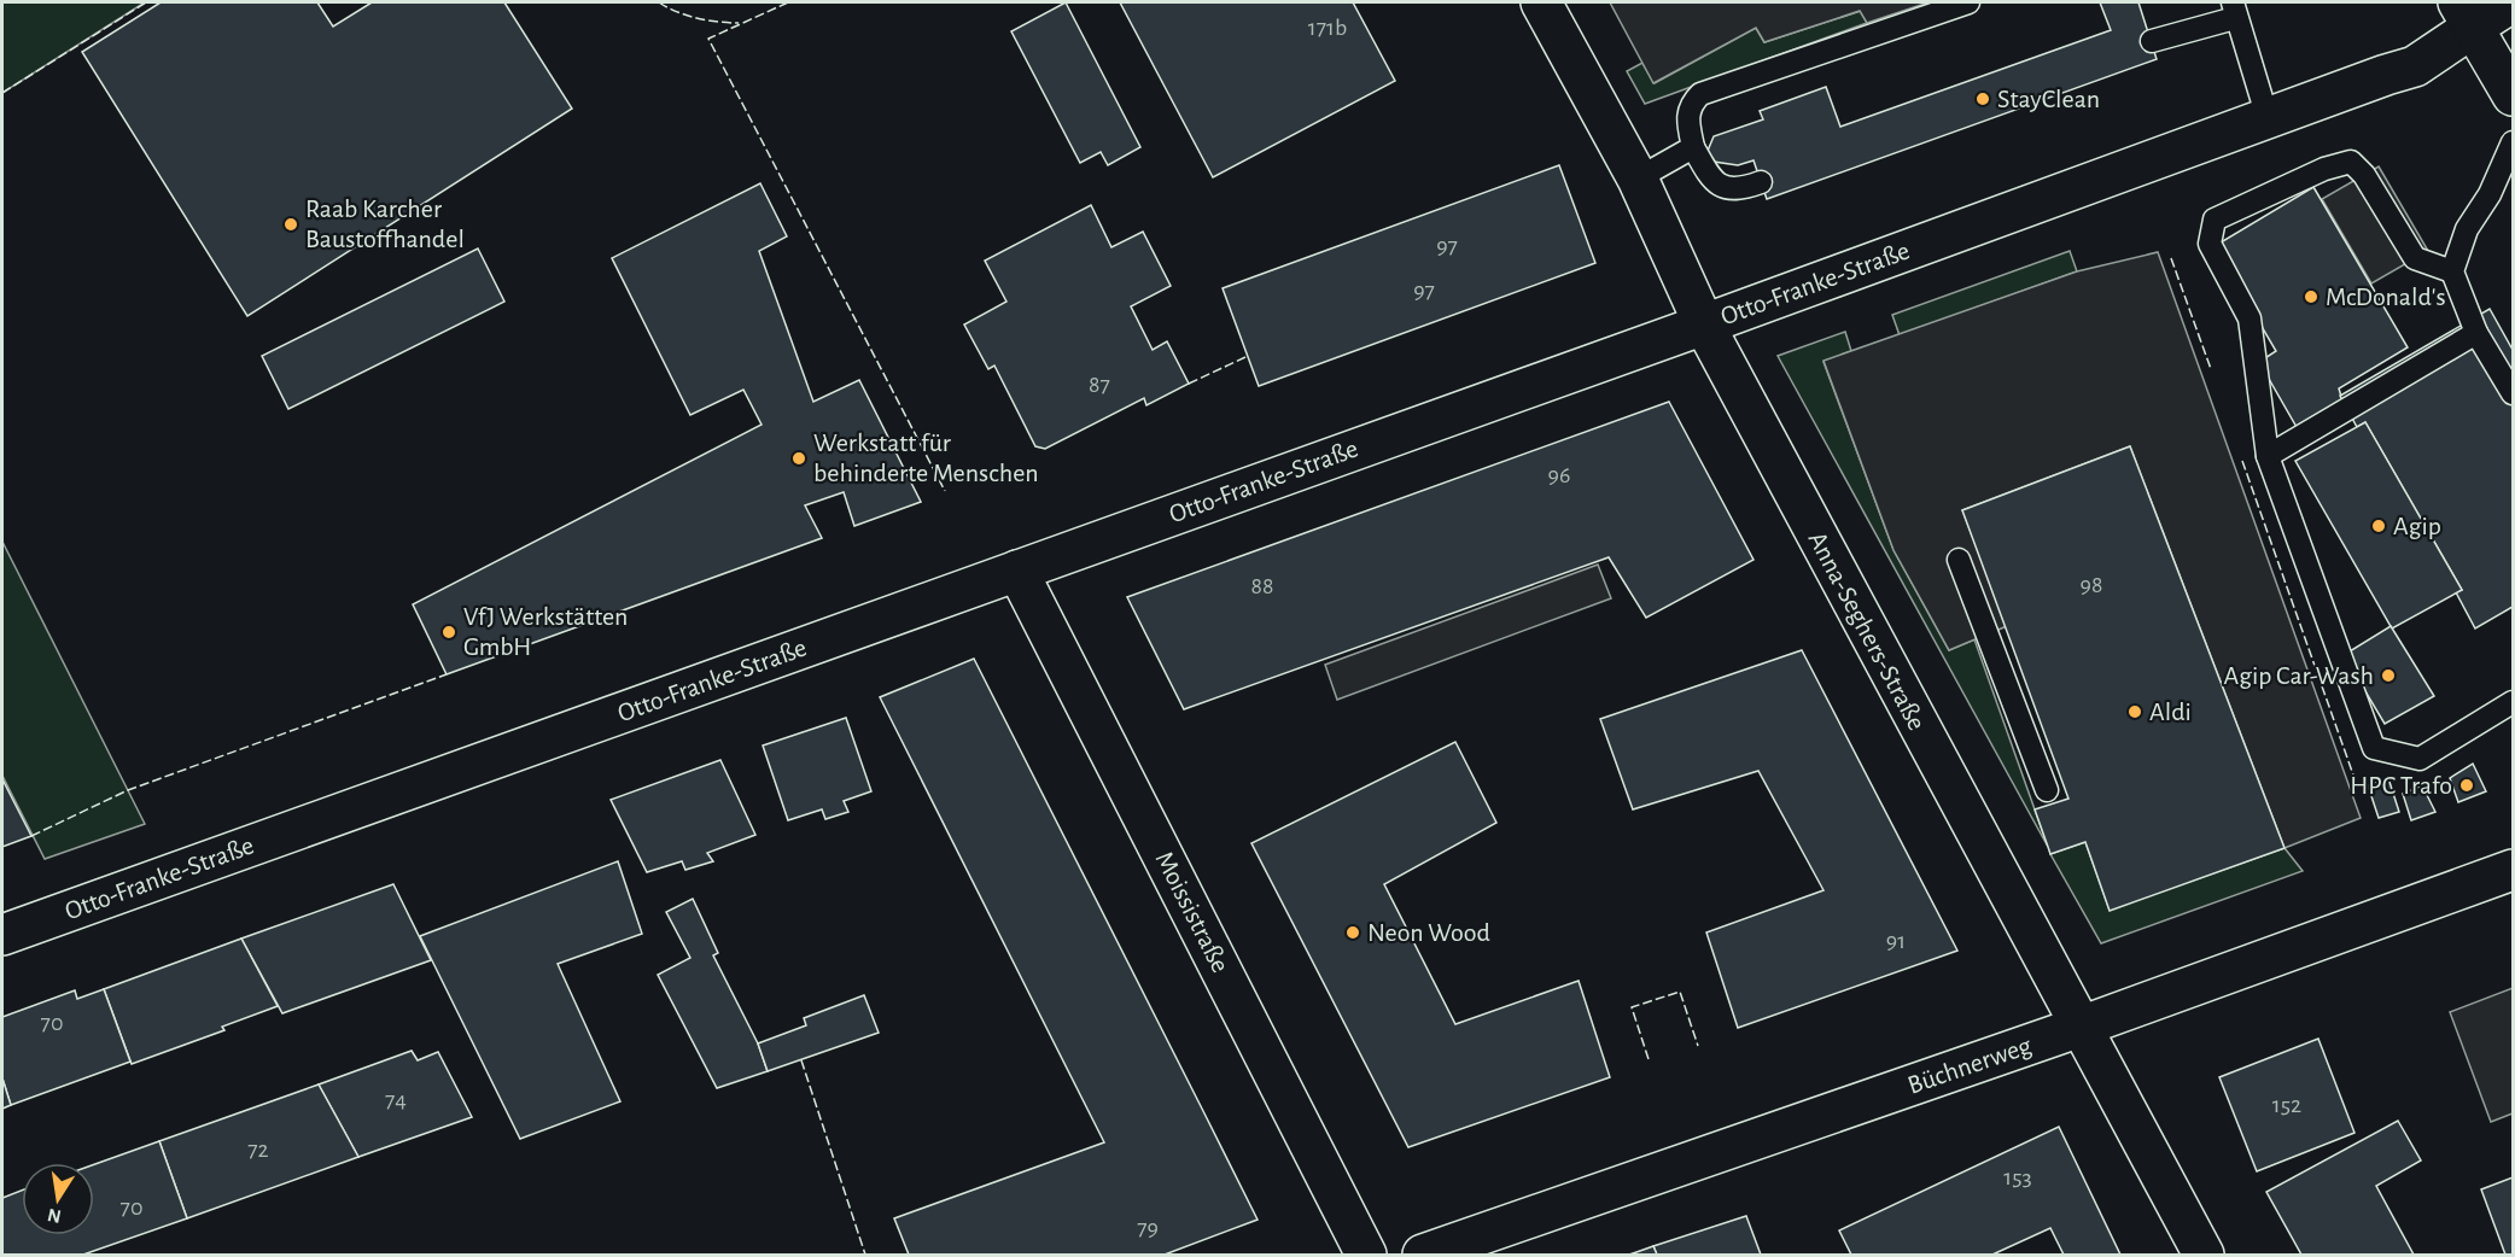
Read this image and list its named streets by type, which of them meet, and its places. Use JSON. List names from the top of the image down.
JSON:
{
  "streets": {
    "street": [
      "Otto-Franke-Straße",
      "Anna-Seghers-Straße",
      "Moissistraße",
      "Büchnerweg"
    ]
  },
  "crossings": [
    ["Otto-Franke-Straße", "Anna-Seghers-Straße"],
    ["Otto-Franke-Straße", "Moissistraße"],
    ["Anna-Seghers-Straße", "Büchnerweg"]
  ],
  "places": [
    "StayClean",
    "Raab Karcher Baustoffhandel",
    "McDonald's",
    "Werkstatt für behinderte Menschen",
    "Agip",
    "VfJ Werkstätten GmbH",
    "Agip Car-Wash",
    "Aldi",
    "HPC Trafo",
    "Neon Wood"
  ],
  "house_numbers": [
    "171b",
    "97",
    "97",
    "87",
    "96",
    "98",
    "88",
    "91",
    "70",
    "74",
    "152",
    "72",
    "153",
    "70",
    "79"
  ],
  "north": "bottom"
}
